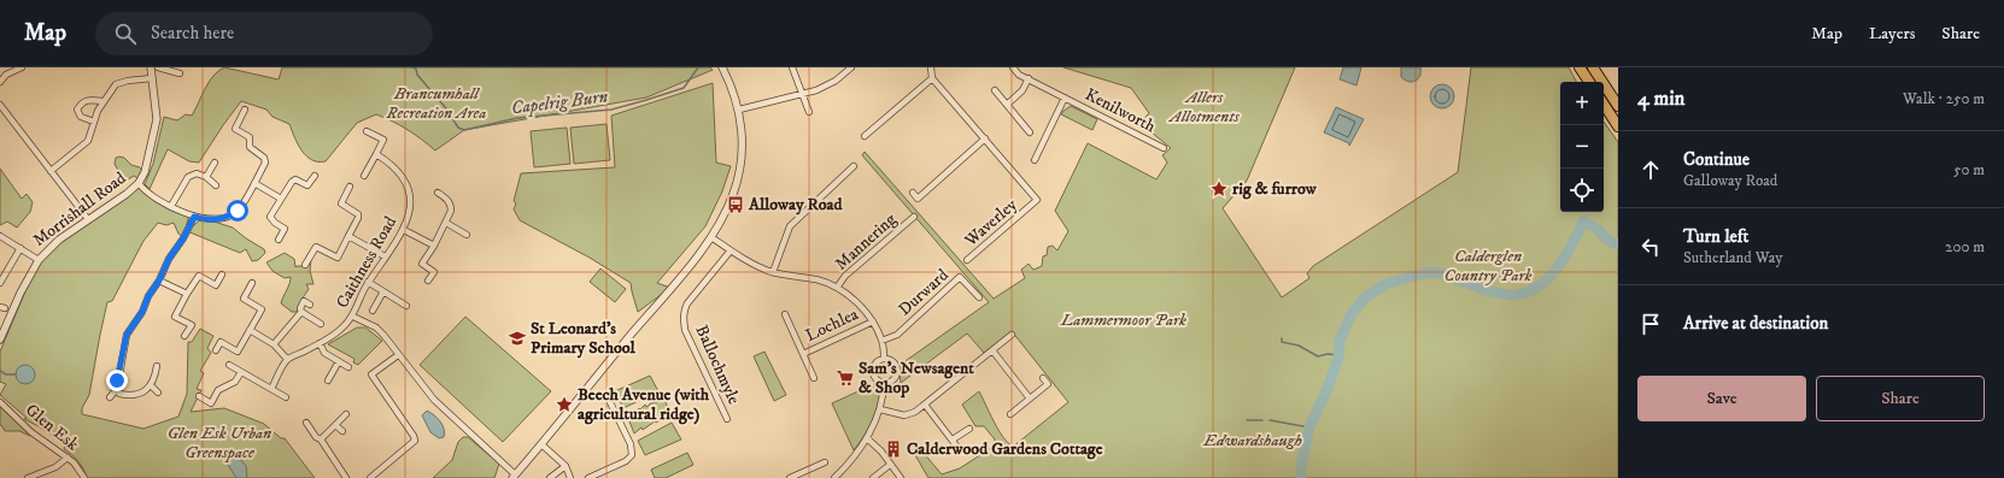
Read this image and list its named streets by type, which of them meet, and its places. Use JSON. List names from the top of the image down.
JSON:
{
  "streets": {
    "street": [
      "Kenilworth",
      "Morrishall Road",
      "Waverley",
      "Mannering",
      "Caithness Road",
      "Durward",
      "Lochlea",
      "Ballochmyle",
      "Glen Esk"
    ]
  },
  "water": ["Capelrig Burn"],
  "parks": [
    "Brancumhall Recreation Area",
    "Allers Allotments",
    "Calderglen Country Park",
    "Lammermoor Park",
    "Glen Esk Urban Greenspace",
    "Edwardshaugh"
  ],
  "places": {
    "place": ["rig & furrow", "Beech Avenue (with agricultural ridge)"],
    "bus stop": ["Alloway Road"],
    "school or university": ["St Leonard's Primary School"],
    "supermarket": ["Sam's Newsagent & Shop"],
    "building": ["Calderwood Gardens Cottage"]
  },
  "page": {
    "header": "Map",
    "search": "Search here",
    "nav": ["Map", "Layers", "Share"],
    "heading": ["4 min", "Walk · 250 m"],
    "map_buttons": ["+", "−"],
    "list": [
      ["Continue", "Galloway Road", "50 m"],
      ["Turn left", "Sutherland Way", "200 m"],
      "Arrive at destination"
    ],
    "buttons": ["Save", "Share"]
  }
}
